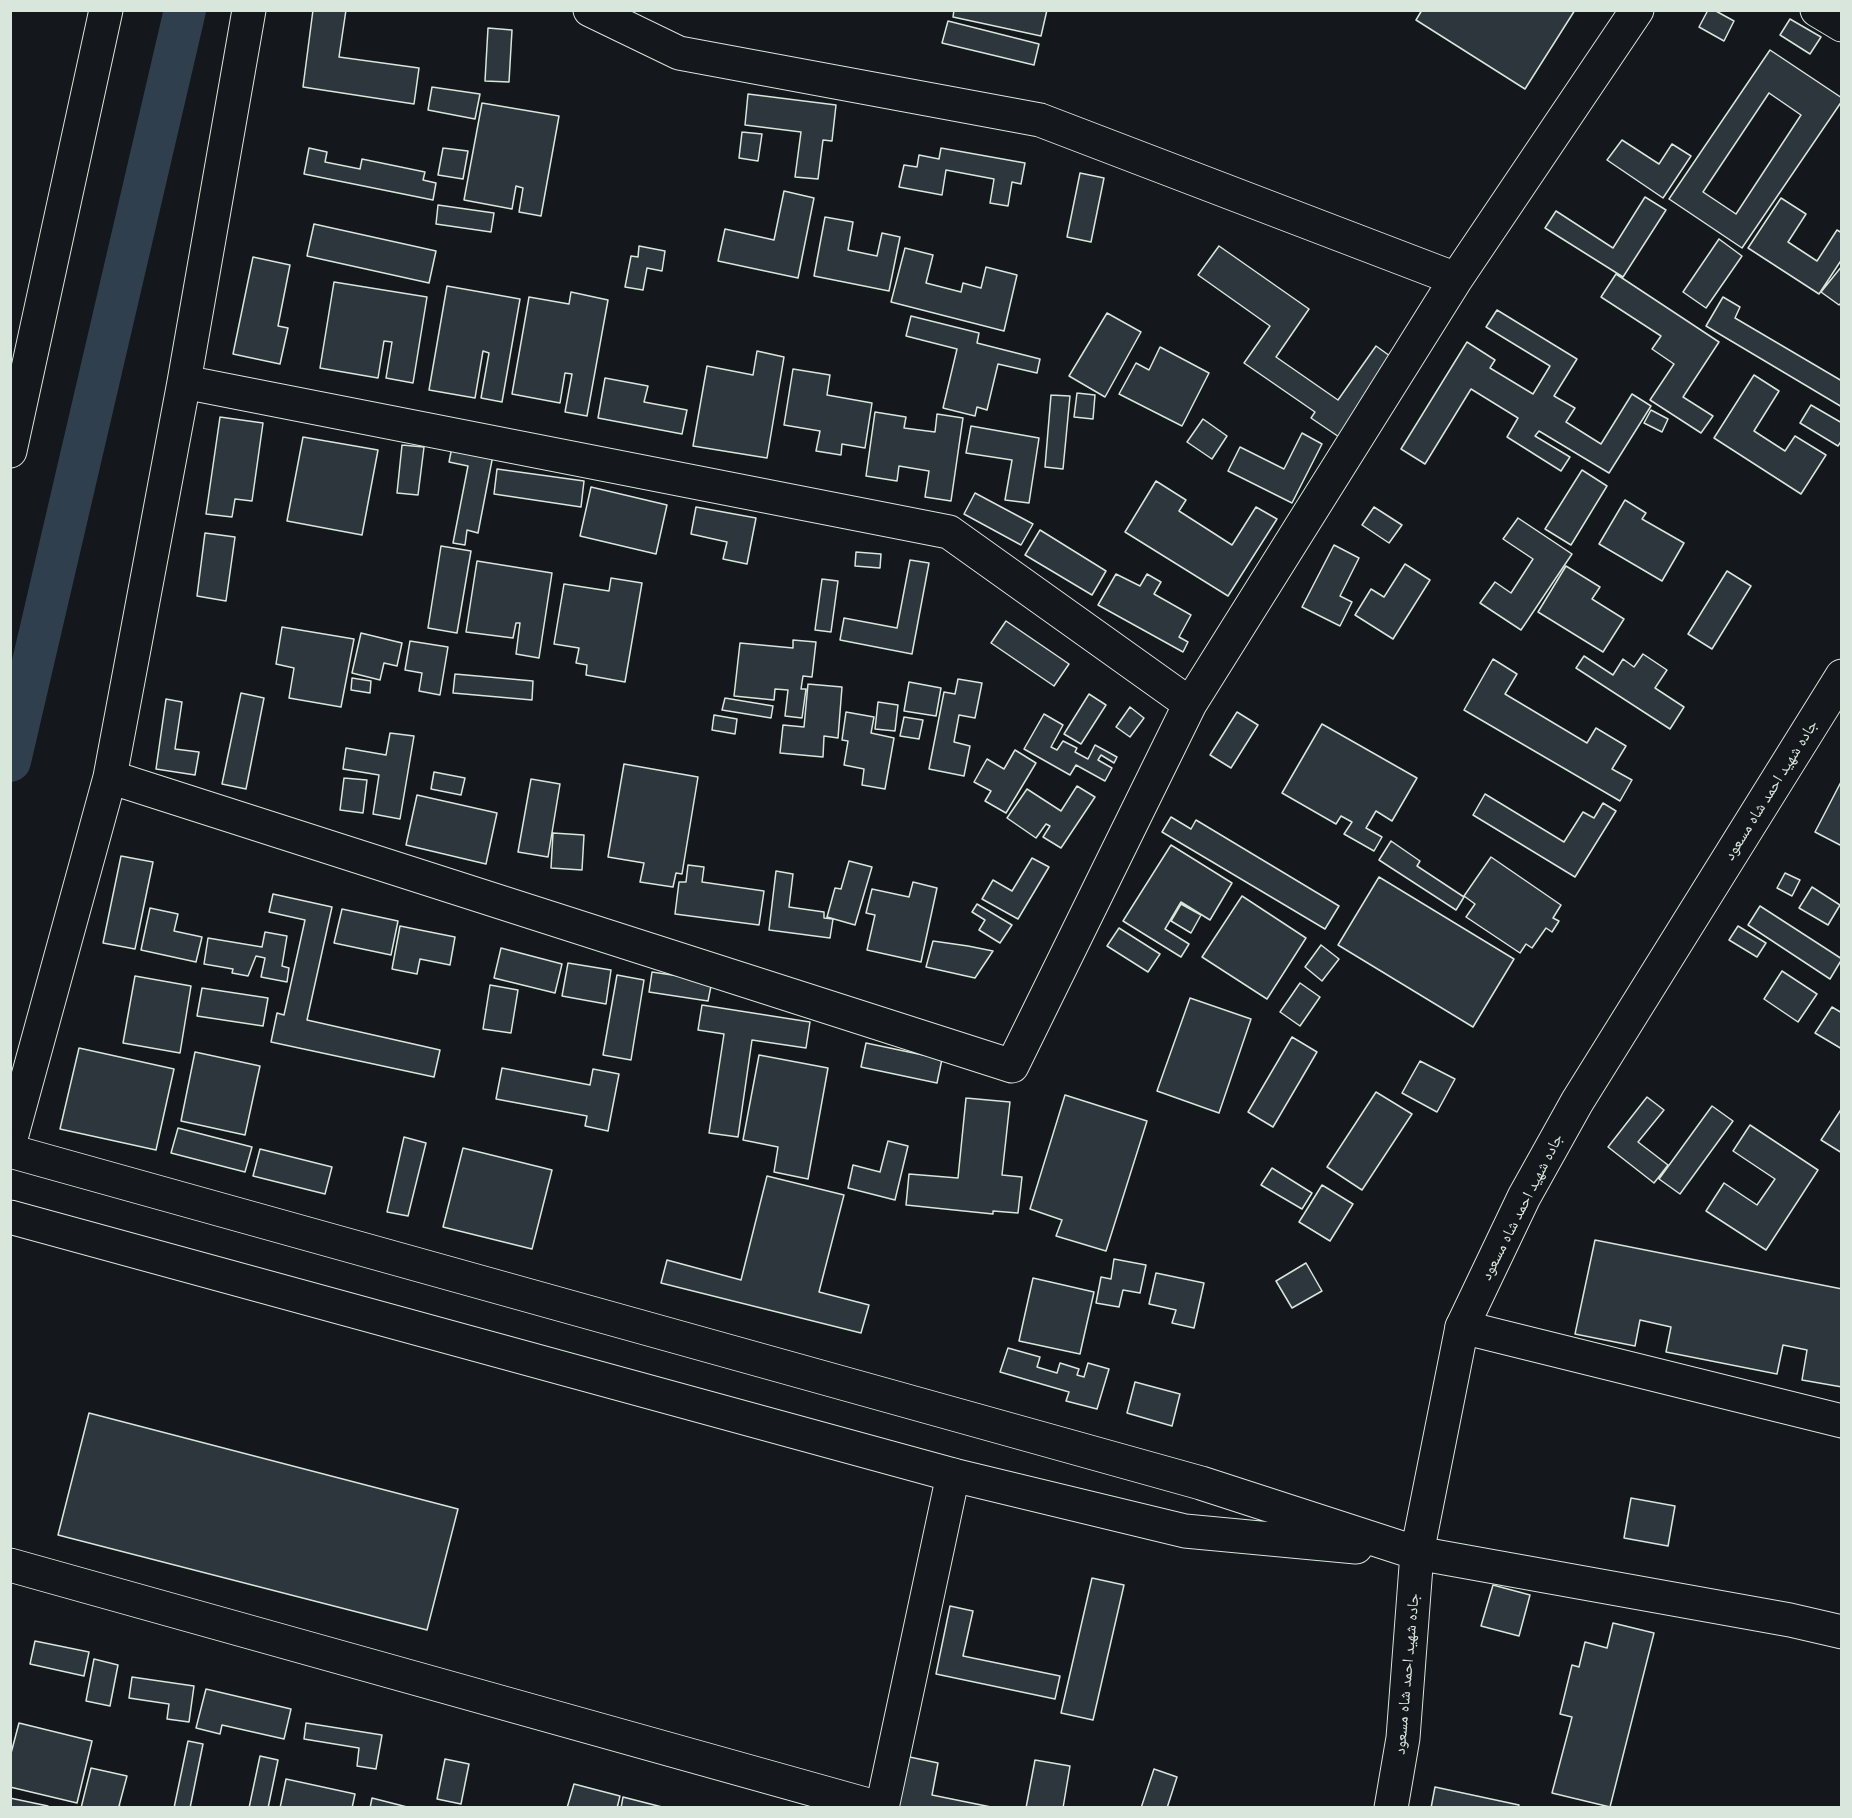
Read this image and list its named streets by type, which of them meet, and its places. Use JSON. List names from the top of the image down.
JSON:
{
  "streets": {
    "street": ["جاده شهيد احمد شاه مسعود"]
  }
}
